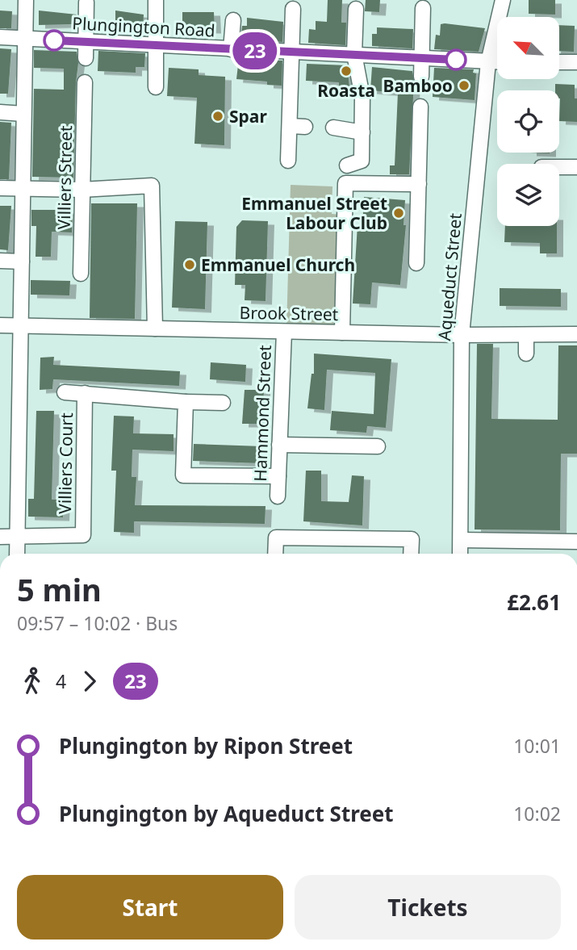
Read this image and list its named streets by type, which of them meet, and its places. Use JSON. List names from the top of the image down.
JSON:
{
  "streets": {
    "street": [
      "Plungington Road",
      "Villiers Street",
      "Aqueduct Street",
      "Brook Street",
      "Hammond Street",
      "Villiers Court"
    ]
  },
  "crossings": [
    ["Plungington Road", "Aqueduct Street"],
    ["Aqueduct Street", "Brook Street"],
    ["Brook Street", "Hammond Street"]
  ],
  "places": [
    "Roasta",
    "Bamboo",
    "Spar",
    "Emmanuel Street Labour Club",
    "Emmanuel Church"
  ],
  "lines": ["bus line 23"],
  "north": "top left",
  "page": {
    "on_map": "23",
    "heading": ["5 min", "09:57 – 10:02 · Bus", "£2.61"],
    "legs": ["4", "23"],
    "list": [
      {
        "name": "Plungington by Ripon Street",
        "value": "10:01"
      },
      {
        "name": "Plungington by Aqueduct Street",
        "value": "10:02"
      }
    ],
    "buttons": ["Start", "Tickets"]
  }
}
